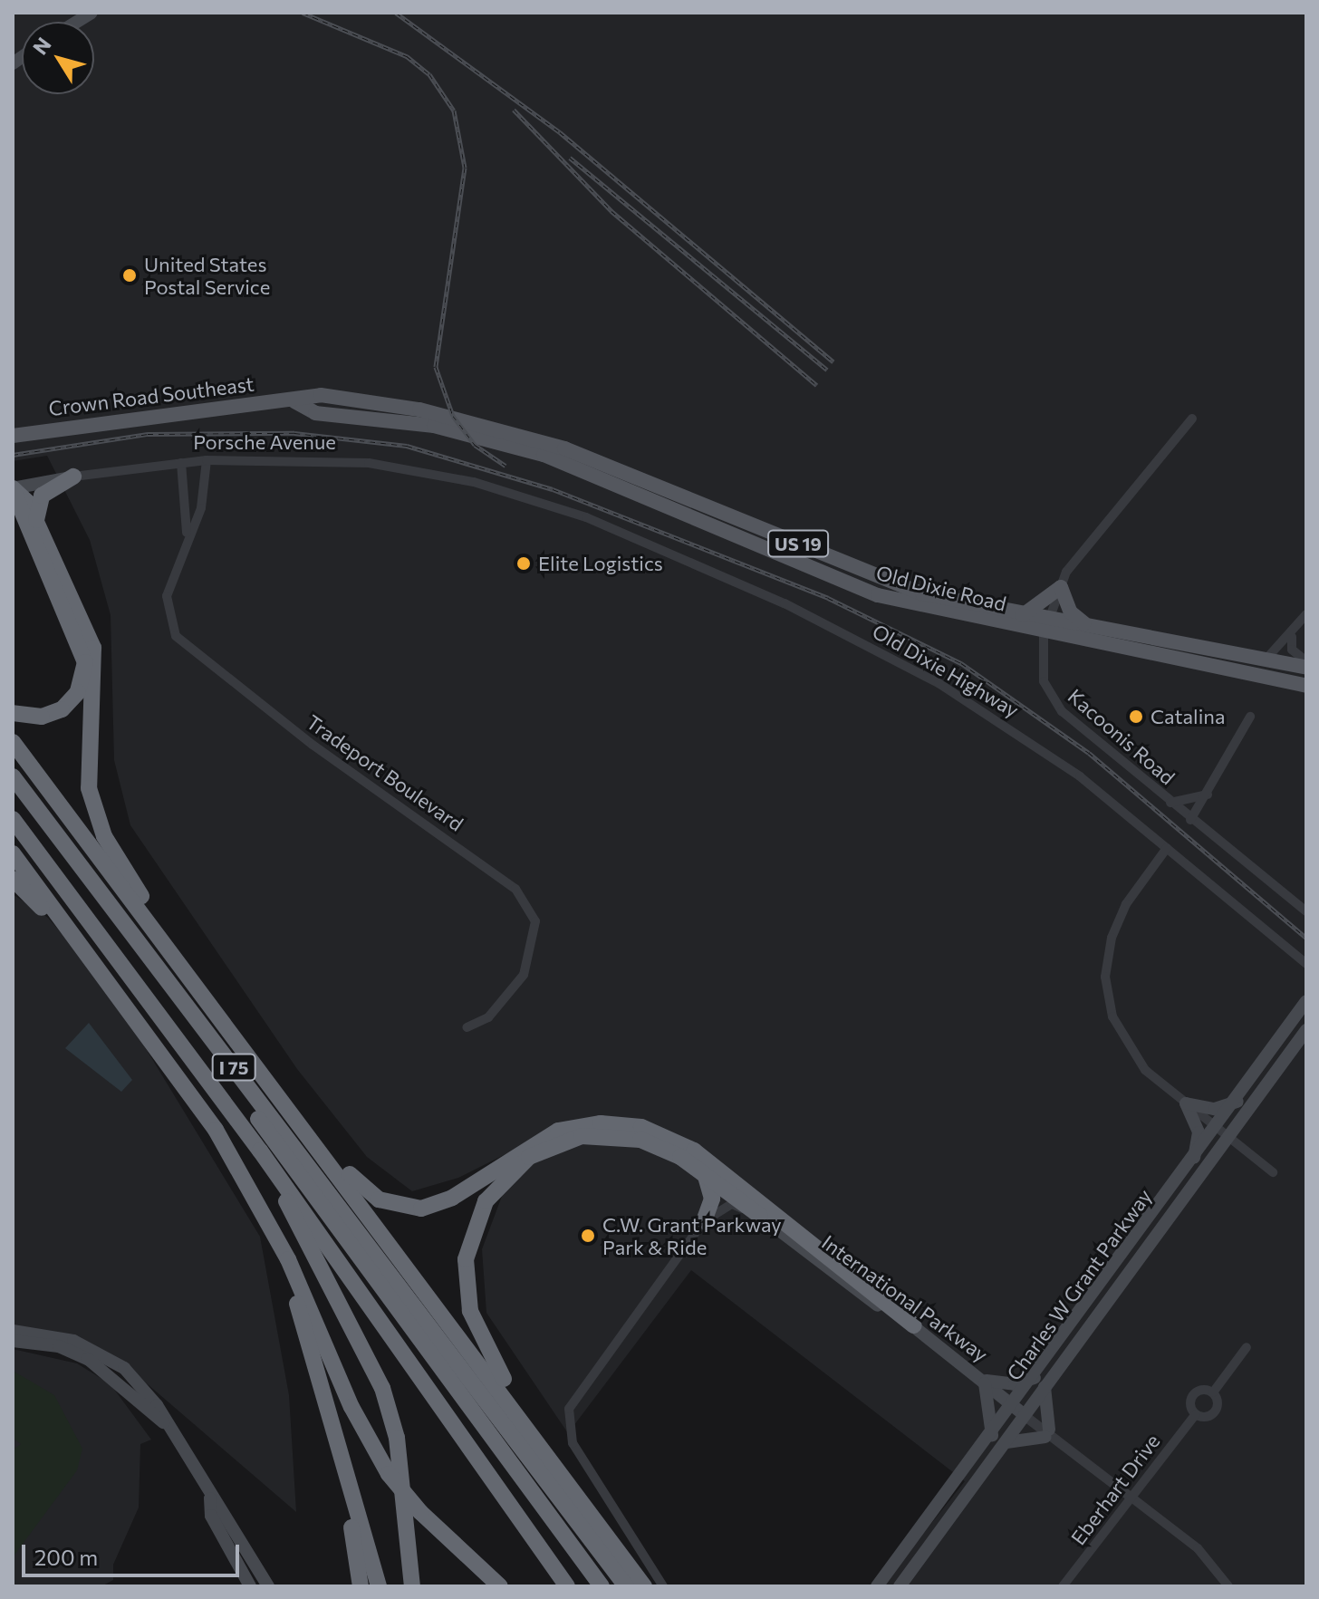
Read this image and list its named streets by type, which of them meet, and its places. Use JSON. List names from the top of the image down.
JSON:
{
  "streets": {
    "highway": ["I 75"],
    "main road": [
      "Crown Road Southeast",
      "Porsche Avenue",
      "US 19",
      "Old Dixie Road",
      "Charles W Grant Parkway",
      "International Parkway"
    ],
    "street": [
      "Old Dixie Highway",
      "Kacoonis Road",
      "Tradeport Boulevard",
      "Eberhart Drive"
    ]
  },
  "crossings": [
    ["Crown Road Southeast", "Old Dixie Road"],
    ["Porsche Avenue", "Old Dixie Highway"],
    ["Porsche Avenue", "Tradeport Boulevard"],
    ["Old Dixie Road", "Kacoonis Road"],
    ["Charles W Grant Parkway", "International Parkway"],
    ["International Parkway", "Eberhart Drive"]
  ],
  "places": [
    "United States Postal Service",
    "Elite Logistics",
    "Catalina",
    "C.W. Grant Parkway Park & Ride"
  ],
  "scale_bar": "200 m",
  "north": "top left"
}
